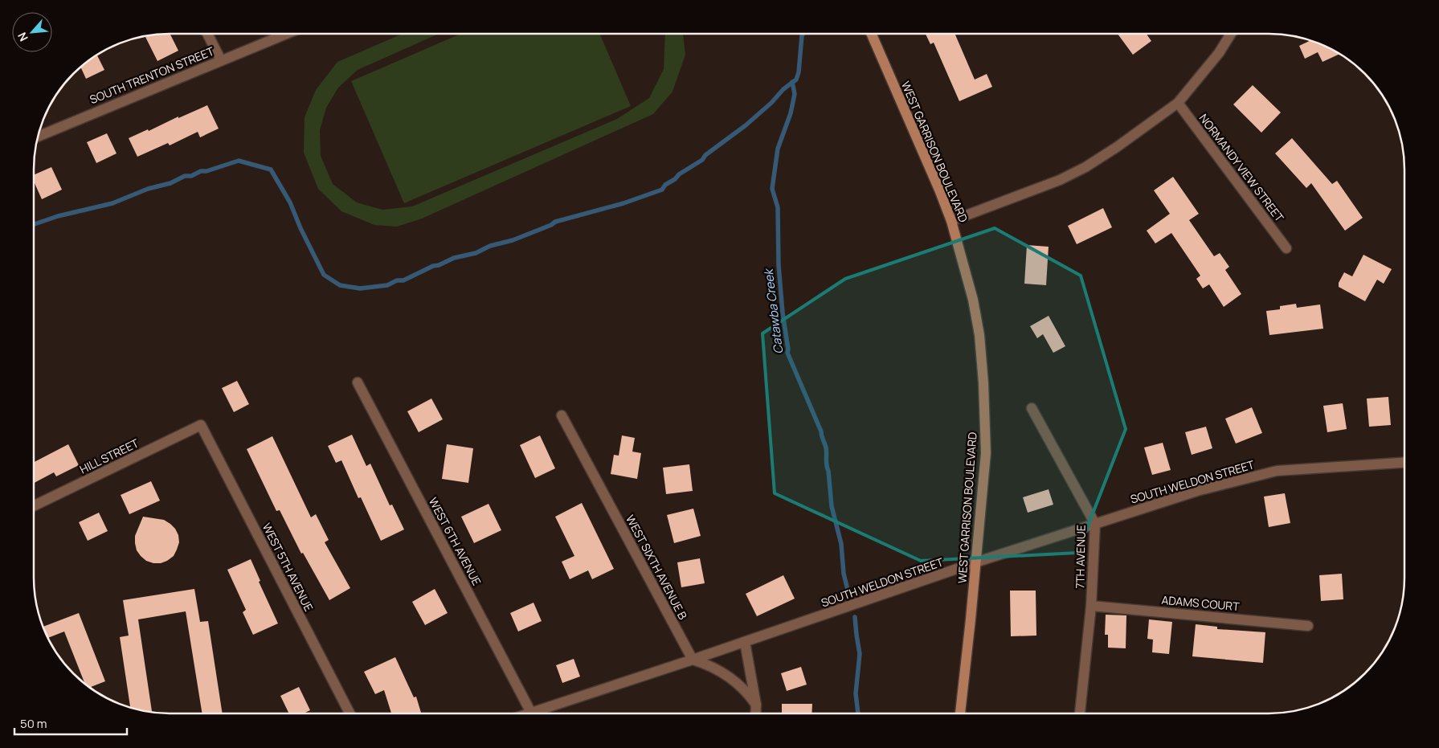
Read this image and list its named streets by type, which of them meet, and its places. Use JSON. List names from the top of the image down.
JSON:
{
  "streets": {
    "main road": ["WEST GARRISON BOULEVARD"],
    "street": [
      "SOUTH TRENTON STREET",
      "NORMANDY VIEW STREET",
      "HILL STREET",
      "SOUTH WELDON STREET",
      "WEST 6TH AVENUE",
      "7TH AVENUE",
      "WEST 5TH AVENUE",
      "WEST SIXTH AVENUE B",
      "ADAMS COURT"
    ]
  },
  "crossings": [
    ["WEST GARRISON BOULEVARD", "SOUTH WELDON STREET"],
    ["HILL STREET", "WEST 5TH AVENUE"],
    ["SOUTH WELDON STREET", "WEST 6TH AVENUE"],
    ["SOUTH WELDON STREET", "7TH AVENUE"],
    ["SOUTH WELDON STREET", "WEST SIXTH AVENUE B"],
    ["7TH AVENUE", "ADAMS COURT"]
  ],
  "water": ["Catawba Creek"],
  "scale_bar": "50 m",
  "north": "bottom left"
}
